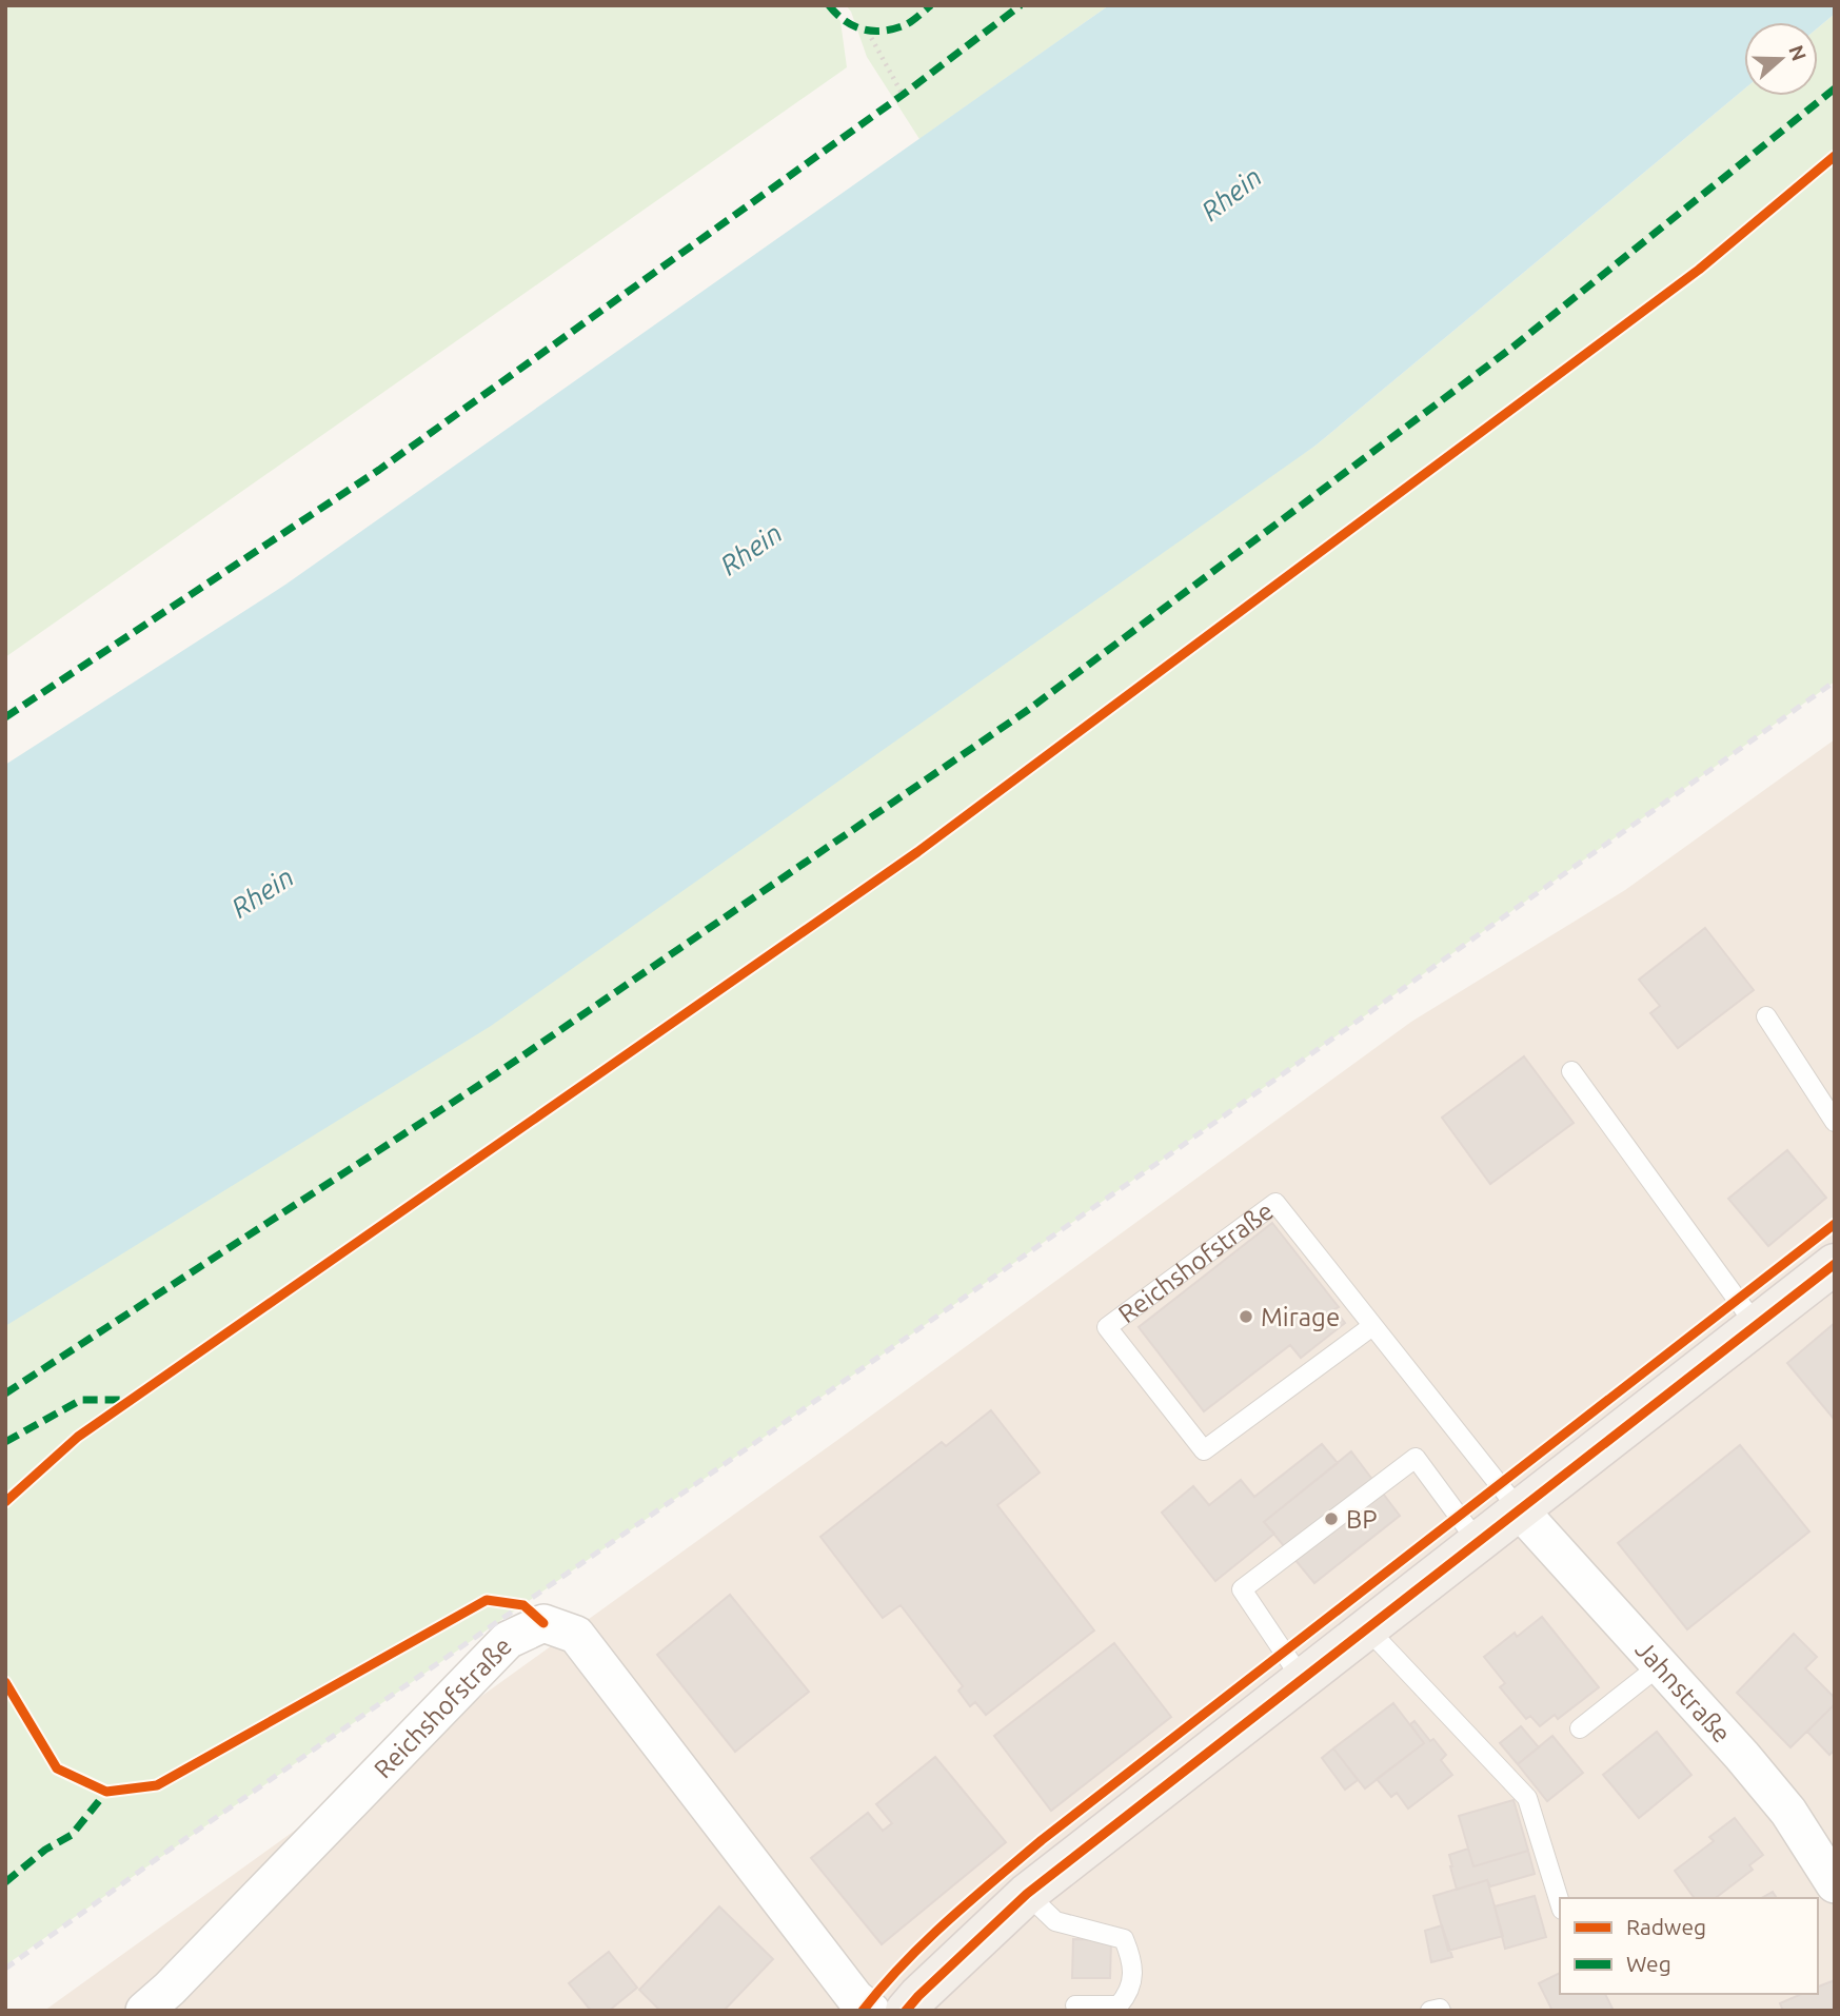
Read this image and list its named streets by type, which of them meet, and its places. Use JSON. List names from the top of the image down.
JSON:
{
  "streets": {
    "street": ["Reichshofstraße", "Jahnstraße"]
  },
  "crossings": [
    ["Reichshofstraße", "Jahnstraße"]
  ],
  "water": ["Rhein"],
  "places": ["Mirage", "BP"],
  "legend": ["Radweg", "Weg"],
  "north": "right"
}
